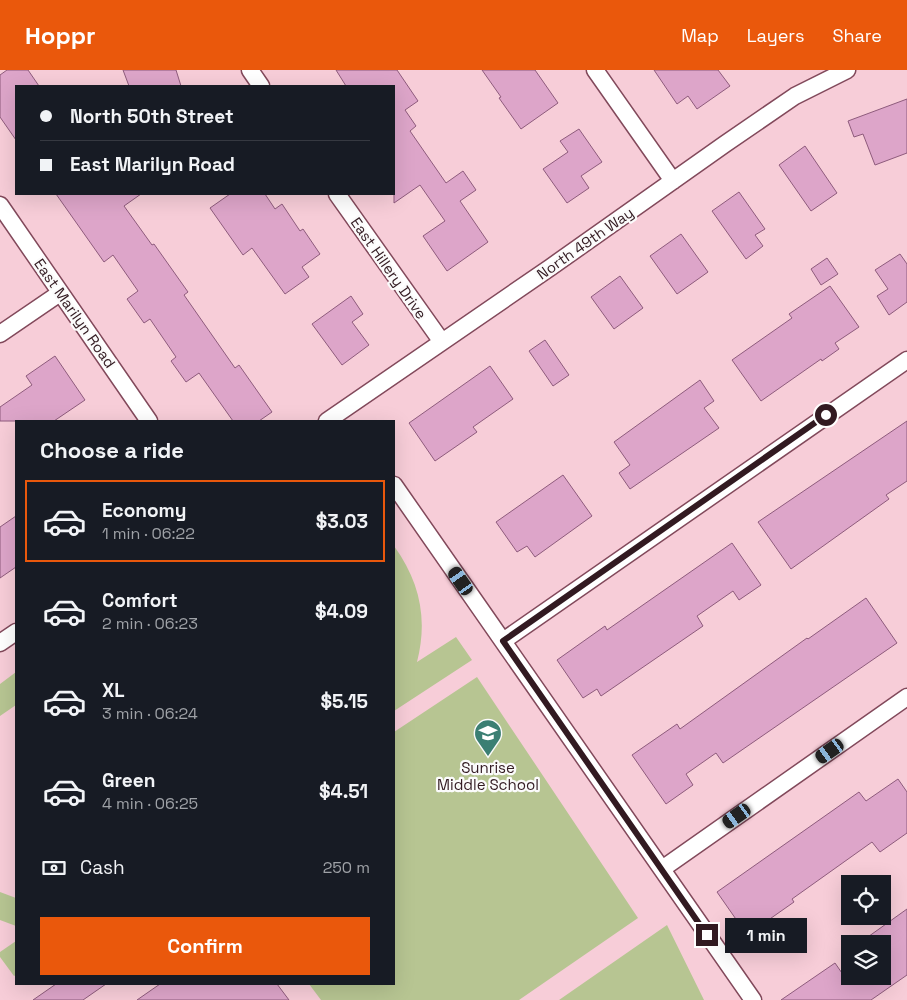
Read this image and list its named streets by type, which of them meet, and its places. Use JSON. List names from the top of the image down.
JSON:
{
  "streets": {
    "street": ["North 49th Way", "East Hillery Drive", "East Marilyn Road"]
  },
  "crossings": [
    ["North 49th Way", "East Hillery Drive"]
  ],
  "places": {
    "school or university": ["Sunrise Middle School"]
  },
  "page": {
    "header": "Hoppr",
    "nav": ["Map", "Layers", "Share"],
    "banner": ["North 50th Street", "East Marilyn Road"],
    "heading": "Choose a ride",
    "list": [
      {
        "name": "Economy",
        "note": "1 min · 06:22",
        "value": "$3.03"
      },
      {
        "name": "Comfort",
        "note": "2 min · 06:23",
        "value": "$4.09"
      },
      {
        "name": "XL",
        "note": "3 min · 06:24",
        "value": "$5.15"
      },
      {
        "name": "Green",
        "note": "4 min · 06:25",
        "value": "$4.51"
      }
    ],
    "pay": ["Cash", "250 m"],
    "buttons": "Confirm",
    "bubble": "1 min"
  }
}
